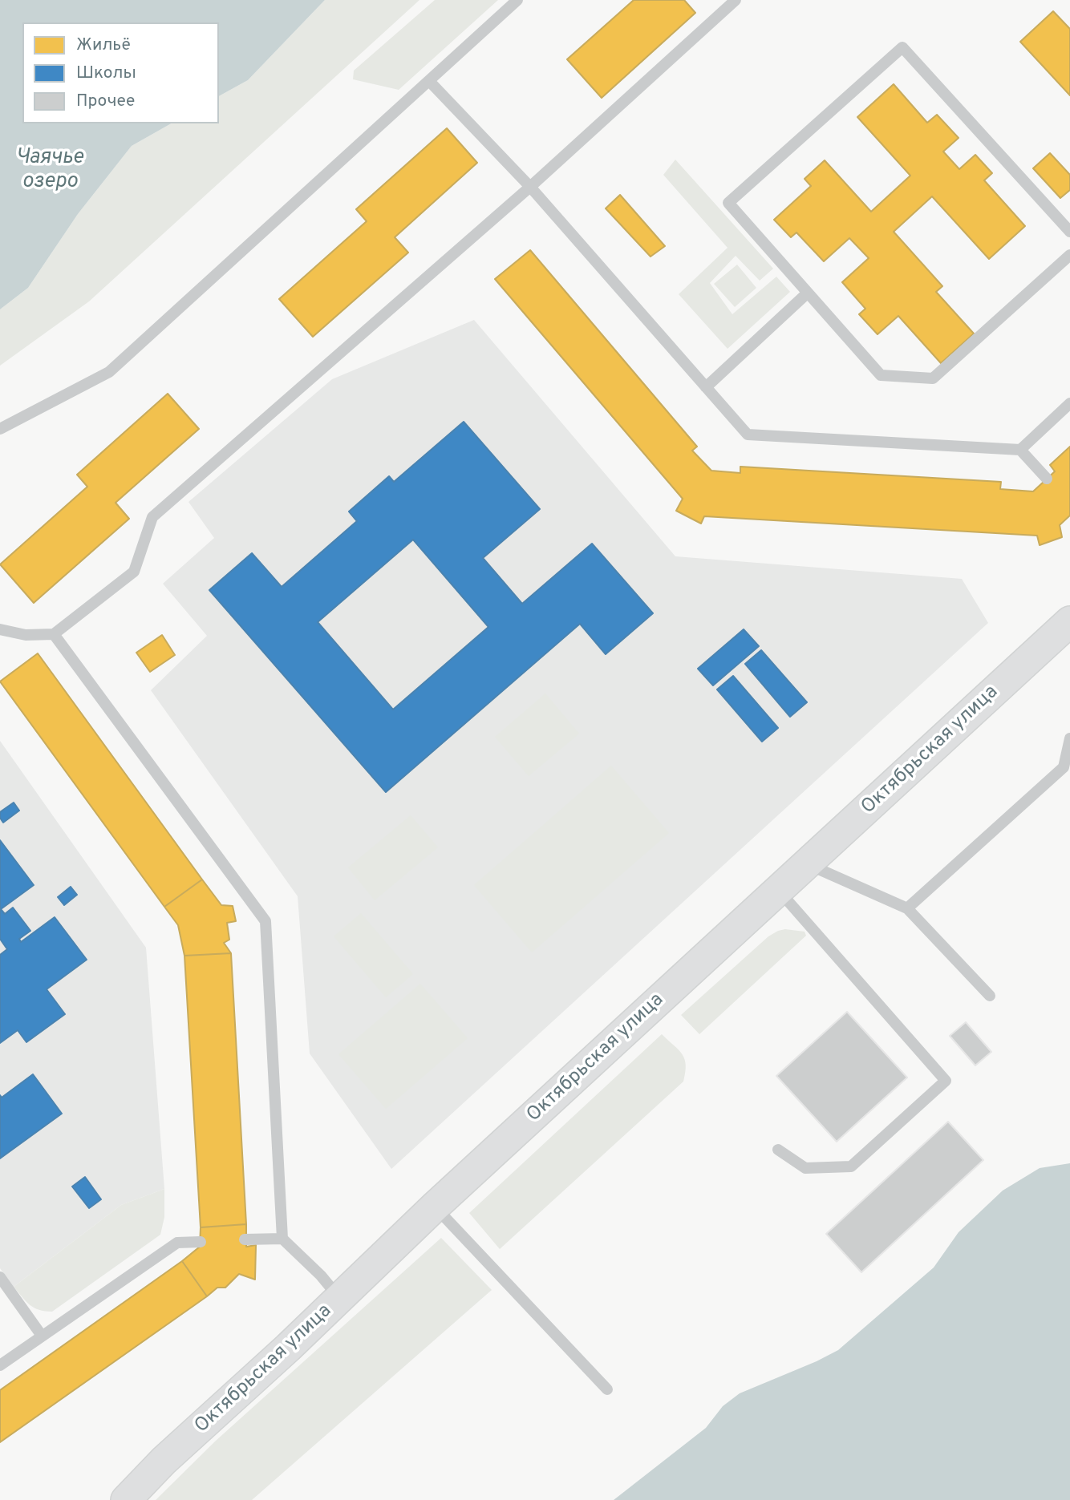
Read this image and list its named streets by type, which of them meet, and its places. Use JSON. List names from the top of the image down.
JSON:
{
  "streets": {
    "main road": ["Октябрьская улица"]
  },
  "water": ["Чаячье озеро"],
  "legend": ["Жильё", "Школы", "Прочее"]
}
